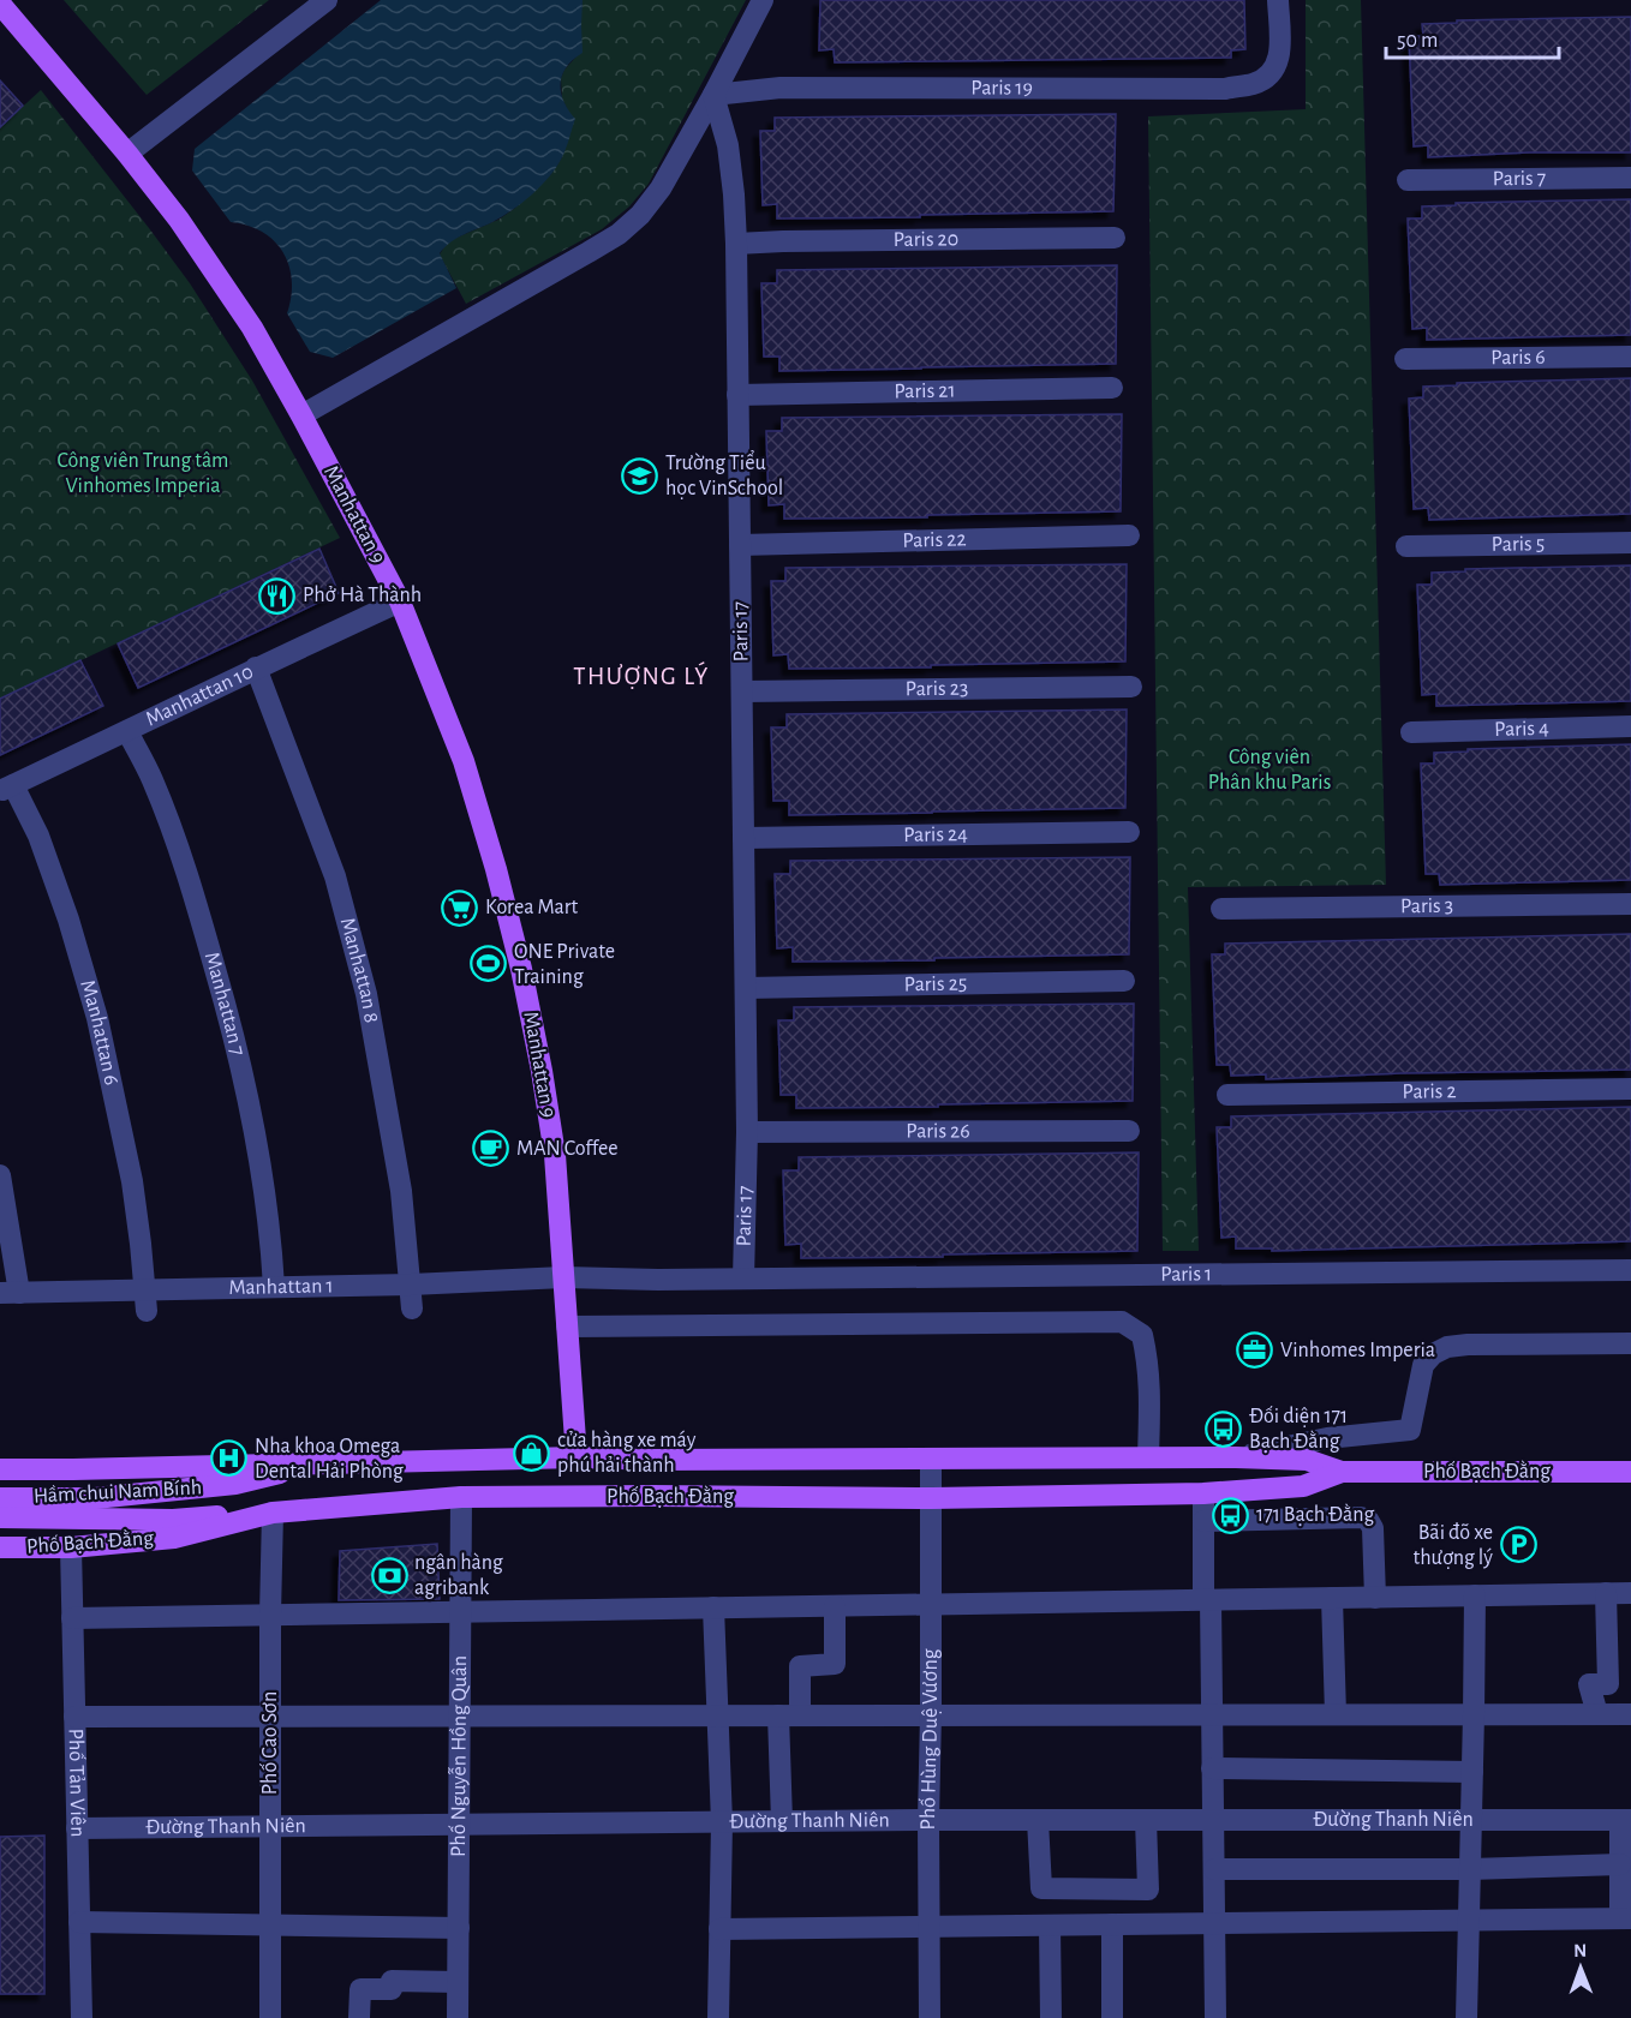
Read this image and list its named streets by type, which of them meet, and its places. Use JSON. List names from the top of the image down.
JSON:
{
  "streets": {
    "main road": ["Manhattan 9", "Phố Bạch Đằng", "Hầm chui Nam Bính"],
    "street": [
      "Paris 19",
      "Paris 7",
      "Paris 20",
      "Paris 6",
      "Paris 21",
      "Paris 22",
      "Paris 5",
      "Paris 17",
      "Paris 23",
      "Manhattan 10",
      "Paris 4",
      "Paris 24",
      "Paris 3",
      "Manhattan 8",
      "Paris 25",
      "Manhattan 7",
      "Manhattan 6",
      "Paris 2",
      "Paris 26",
      "Paris 1",
      "Manhattan 1",
      "Phố Hùng Duệ Vương",
      "Phố Cao Sơn",
      "Phố Nguyễn Hồng Quân",
      "Phố Tản Viên",
      "Đường Thanh Niên"
    ]
  },
  "crossings": [
    ["Paris 19", "Paris 17"],
    ["Paris 20", "Paris 17"],
    ["Paris 21", "Paris 17"],
    ["Manhattan 9", "Manhattan 10"],
    ["Manhattan 9", "Paris 1"],
    ["Manhattan 9", "Manhattan 1"],
    ["Manhattan 9", "Phố Bạch Đằng"],
    ["Paris 22", "Paris 17"],
    ["Paris 17", "Paris 23"],
    ["Paris 17", "Paris 24"],
    ["Paris 17", "Paris 25"],
    ["Paris 17", "Paris 26"],
    ["Paris 17", "Paris 1"],
    ["Manhattan 10", "Manhattan 8"],
    ["Manhattan 10", "Manhattan 7"],
    ["Manhattan 10", "Manhattan 6"],
    ["Manhattan 8", "Manhattan 1"],
    ["Manhattan 7", "Manhattan 1"],
    ["Manhattan 6", "Manhattan 1"],
    ["Paris 1", "Manhattan 1"],
    ["Phố Bạch Đằng", "Hầm chui Nam Bính"],
    ["Phố Bạch Đằng", "Phố Hùng Duệ Vương"],
    ["Phố Bạch Đằng", "Phố Cao Sơn"],
    ["Phố Bạch Đằng", "Phố Nguyễn Hồng Quân"],
    ["Phố Bạch Đằng", "Phố Tản Viên"],
    ["Hầm chui Nam Bính", "Phố Cao Sơn"],
    ["Phố Hùng Duệ Vương", "Đường Thanh Niên"],
    ["Phố Cao Sơn", "Đường Thanh Niên"],
    ["Phố Nguyễn Hồng Quân", "Đường Thanh Niên"],
    ["Phố Tản Viên", "Đường Thanh Niên"]
  ],
  "districts": ["THƯỢNG LÝ"],
  "parks": ["Công viên Trung tâm Vinhomes Imperia", "Công viên Phân khu Paris"],
  "places": {
    "school or university": ["Trường Tiểu học VinSchool"],
    "restaurant": ["Phở Hà Thành"],
    "supermarket": ["Korea Mart"],
    "sports": ["ONE Private Training"],
    "cafe": ["MAN Coffee"],
    "office": ["Vinhomes Imperia"],
    "bus stop": ["Đối diện 171 Bạch Đằng", "171 Bạch Đằng"],
    "shop": ["cửa hàng xe máy phú hải thành"],
    "hospital": ["Nha khoa Omega Dental Hải Phòng"],
    "parking": ["Bãi đõ xe thượng lý"],
    "bank": ["ngân hàng agribank"]
  },
  "scale_bar": "50 m",
  "north": "top"
}
